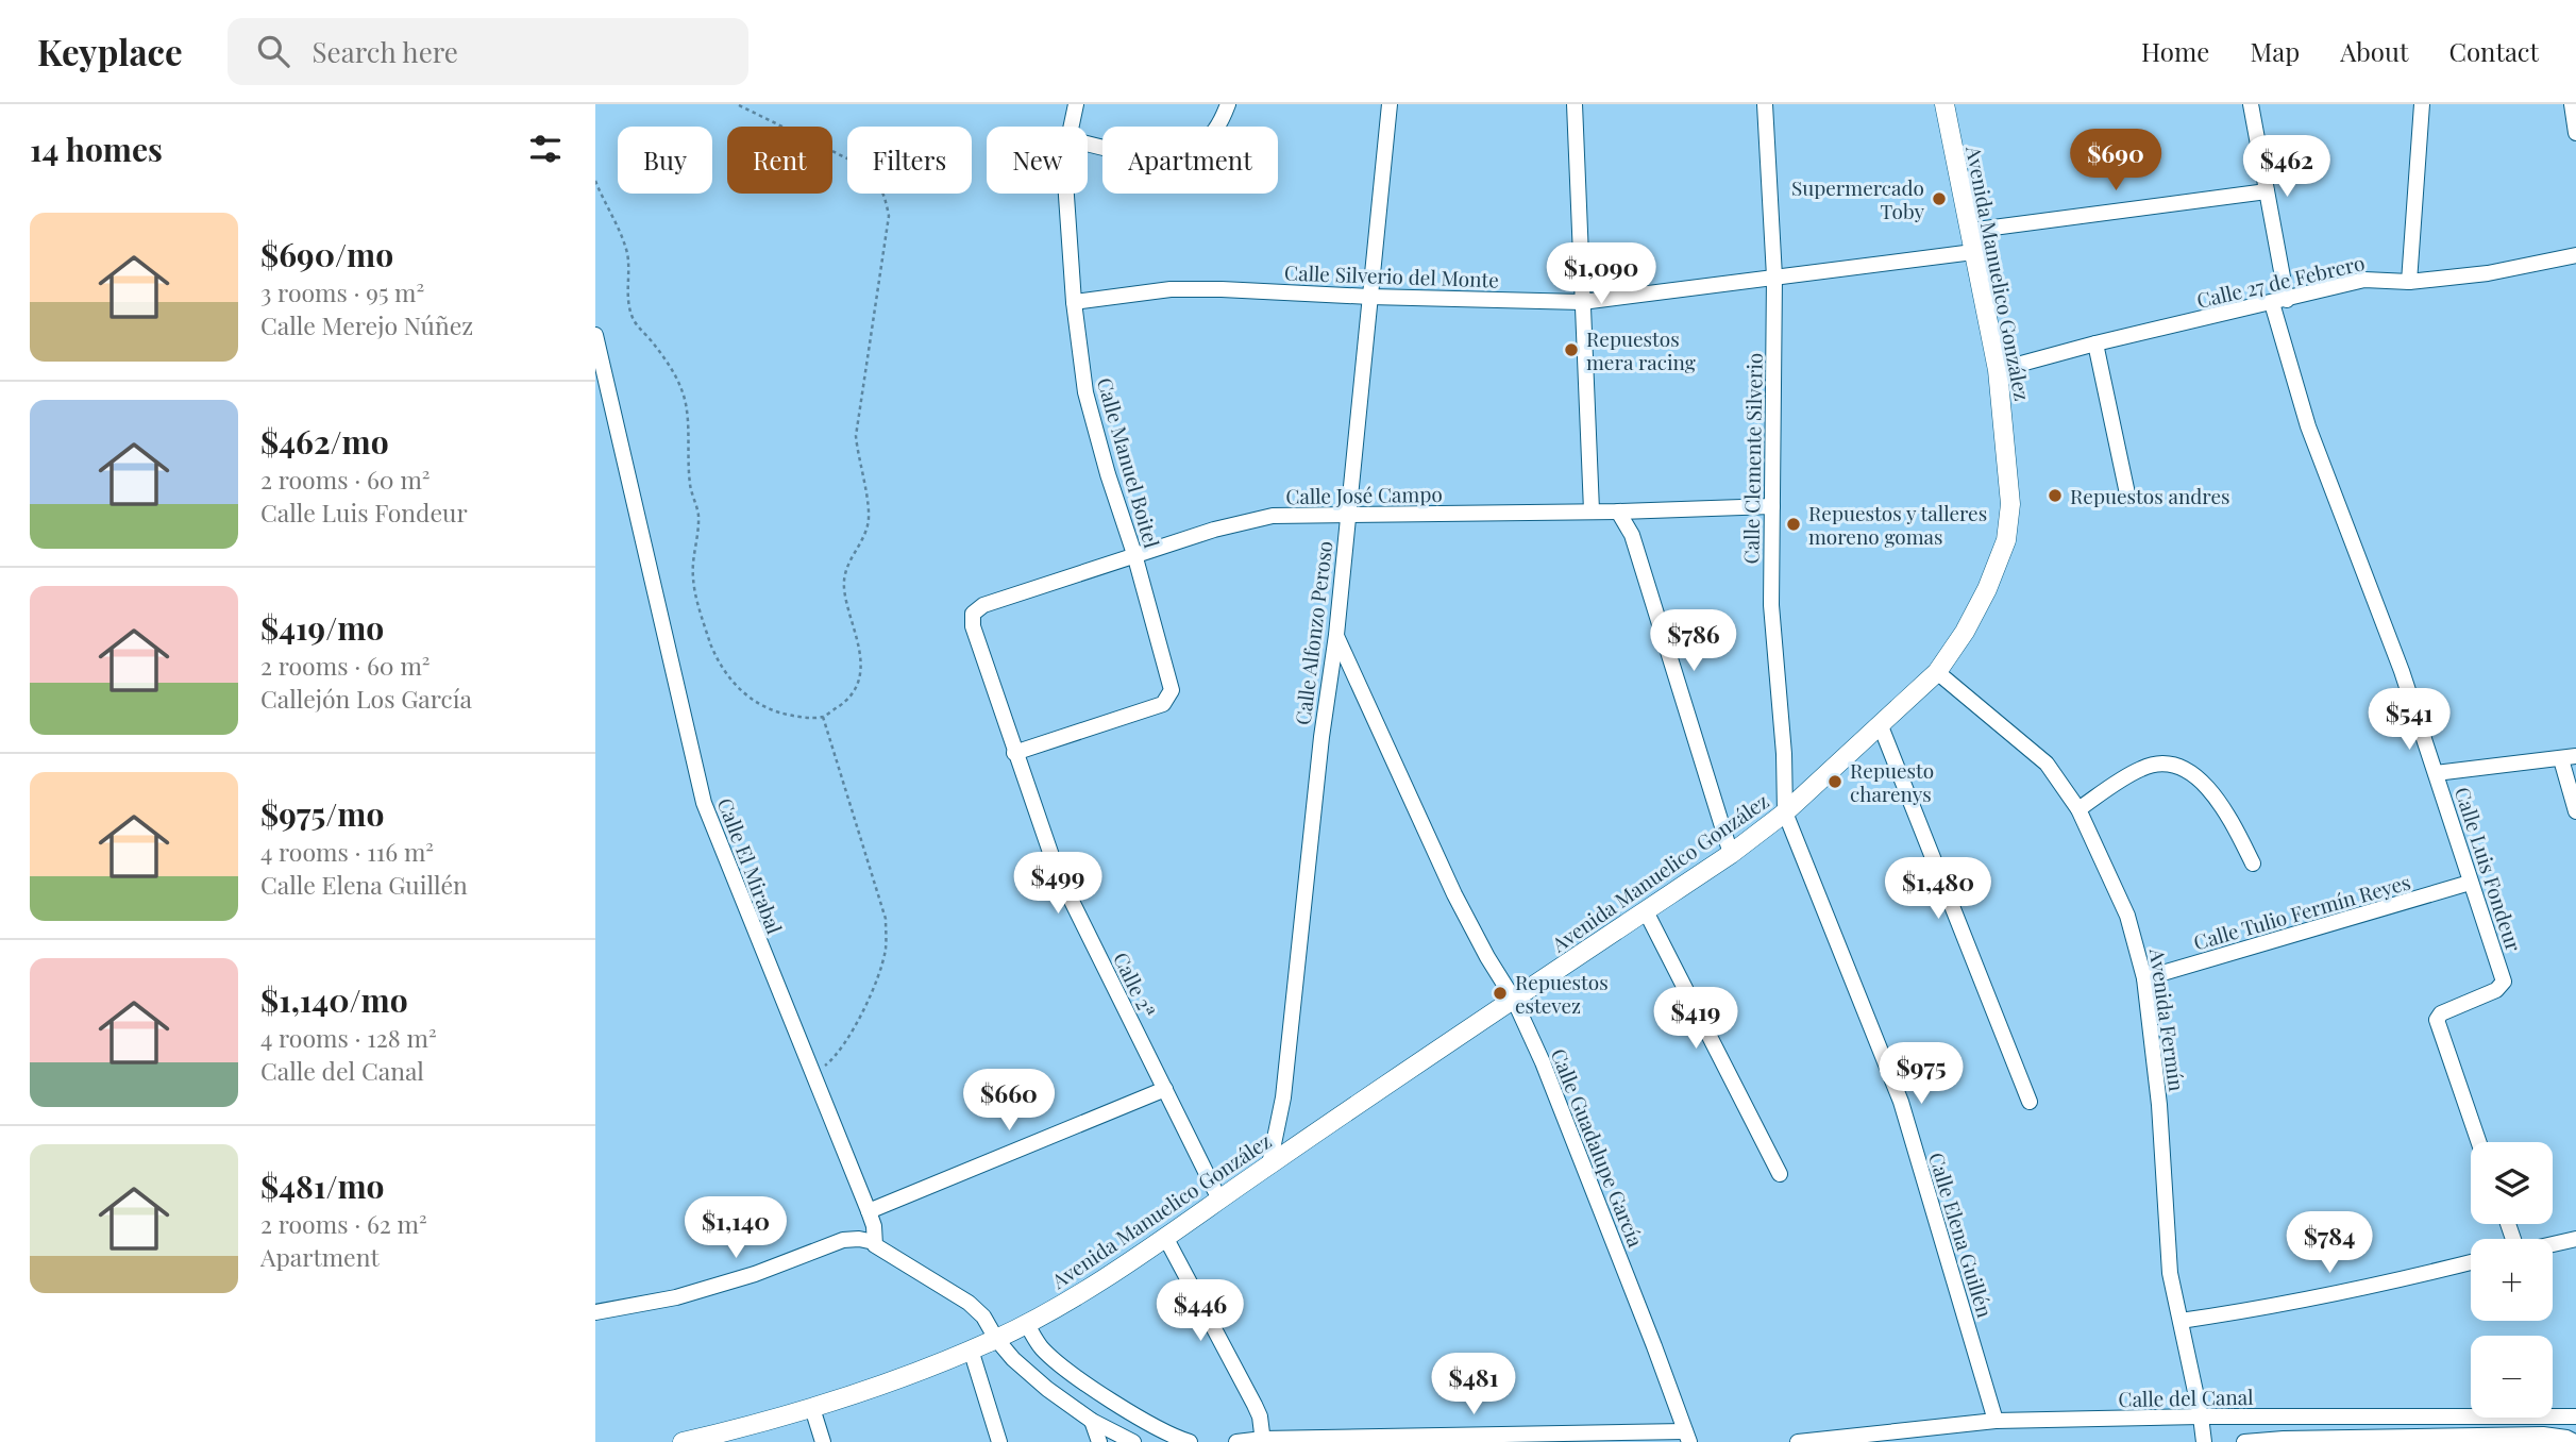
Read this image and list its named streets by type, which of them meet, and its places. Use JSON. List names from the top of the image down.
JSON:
{
  "streets": {
    "street": [
      "Avenida Manuelico González",
      "Calle Silverio del Monte",
      "Calle 27 de Febrero",
      "Calle Clemente Silverio",
      "Calle Manuel Boitel",
      "Calle José Campo",
      "Calle Alfonzo Peroso",
      "Calle El Mirabal",
      "Calle Luis Fondeur",
      "Calle Tulio Fermín Reyes",
      "Calle 2ª",
      "Avenida Fermín",
      "Calle Guadalupe García",
      "Calle Elena Guillén",
      "Calle del Canal"
    ]
  },
  "crossings": [
    ["Avenida Manuelico González", "Calle Silverio del Monte"],
    ["Avenida Manuelico González", "Calle 27 de Febrero"],
    ["Avenida Manuelico González", "Calle Clemente Silverio"],
    ["Avenida Manuelico González", "Calle Alfonzo Peroso"],
    ["Avenida Manuelico González", "Calle 2ª"],
    ["Avenida Manuelico González", "Avenida Fermín"],
    ["Avenida Manuelico González", "Calle Guadalupe García"],
    ["Avenida Manuelico González", "Calle Elena Guillén"],
    ["Calle Silverio del Monte", "Calle Clemente Silverio"],
    ["Calle Silverio del Monte", "Calle Manuel Boitel"],
    ["Calle Silverio del Monte", "Calle Alfonzo Peroso"],
    ["Calle 27 de Febrero", "Calle Luis Fondeur"],
    ["Calle Clemente Silverio", "Calle José Campo"],
    ["Calle Clemente Silverio", "Calle Elena Guillén"],
    ["Calle Manuel Boitel", "Calle José Campo"],
    ["Calle Manuel Boitel", "Calle 2ª"],
    ["Calle José Campo", "Calle Alfonzo Peroso"],
    ["Calle José Campo", "Calle 2ª"],
    ["Calle Alfonzo Peroso", "Calle Guadalupe García"],
    ["Calle Luis Fondeur", "Calle Tulio Fermín Reyes"],
    ["Calle Tulio Fermín Reyes", "Avenida Fermín"],
    ["Avenida Fermín", "Calle del Canal"],
    ["Calle Elena Guillén", "Calle del Canal"]
  ],
  "places": [
    "Supermercado Toby",
    "Repuestos mera racing",
    "Repuestos andres",
    "Repuestos y talleres moreno gomas",
    "Repuesto charenys",
    "Repuestos estevez"
  ],
  "page": {
    "header": "Keyplace",
    "search": "Search here",
    "nav": [
      "Home",
      "Map",
      "About",
      "Contact"
    ],
    "heading": "14 homes",
    "chip": [
      "Buy",
      "Rent",
      "Filters",
      "New",
      "Apartment"
    ],
    "price": [
      "$690",
      "$462",
      "$1,090",
      "$786",
      "$541",
      "$499",
      "$1,480",
      "$419",
      "$975",
      "$660",
      "$1,140",
      "$784",
      "$446",
      "$481"
    ],
    "list": [
      {
        "name": "$690/mo",
        "note": "3 rooms · 95 m² · Calle Merejo Núñez"
      },
      {
        "name": "$462/mo",
        "note": "2 rooms · 60 m² · Calle Luis Fondeur"
      },
      {
        "name": "$419/mo",
        "note": "2 rooms · 60 m² · Callejón Los García"
      },
      {
        "name": "$975/mo",
        "note": "4 rooms · 116 m² · Calle Elena Guillén"
      },
      {
        "name": "$1,140/mo",
        "note": "4 rooms · 128 m² · Calle del Canal"
      },
      {
        "name": "$481/mo",
        "note": "2 rooms · 62 m² · Apartment"
      }
    ],
    "map_buttons": ["+", "−"]
  }
}
